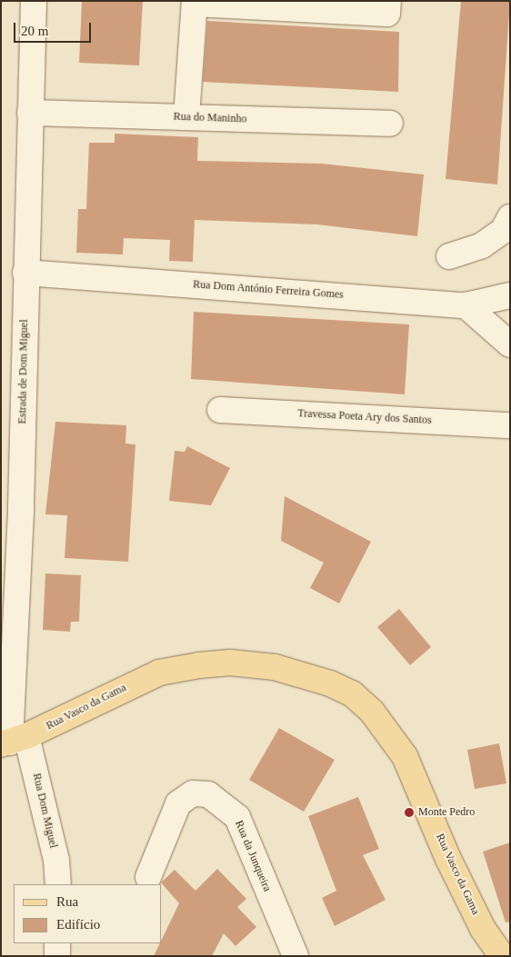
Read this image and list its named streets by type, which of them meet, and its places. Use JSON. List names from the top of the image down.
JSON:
{
  "streets": {
    "main road": ["Rua Vasco da Gama"],
    "street": [
      "Rua do Maninho",
      "Rua Dom António Ferreira Gomes",
      "Estrada de Dom Miguel",
      "Travessa Poeta Ary dos Santos",
      "Rua Dom Miguel",
      "Rua da Junqueira"
    ]
  },
  "crossings": [
    ["Rua do Maninho", "Estrada de Dom Miguel"],
    ["Rua Dom António Ferreira Gomes", "Estrada de Dom Miguel"],
    ["Estrada de Dom Miguel", "Rua Vasco da Gama"],
    ["Estrada de Dom Miguel", "Rua Dom Miguel"],
    ["Rua Vasco da Gama", "Rua Dom Miguel"]
  ],
  "places": ["Monte Pedro"],
  "legend": ["Rua", "Edifício"],
  "scale_bar": "20 m"
}
